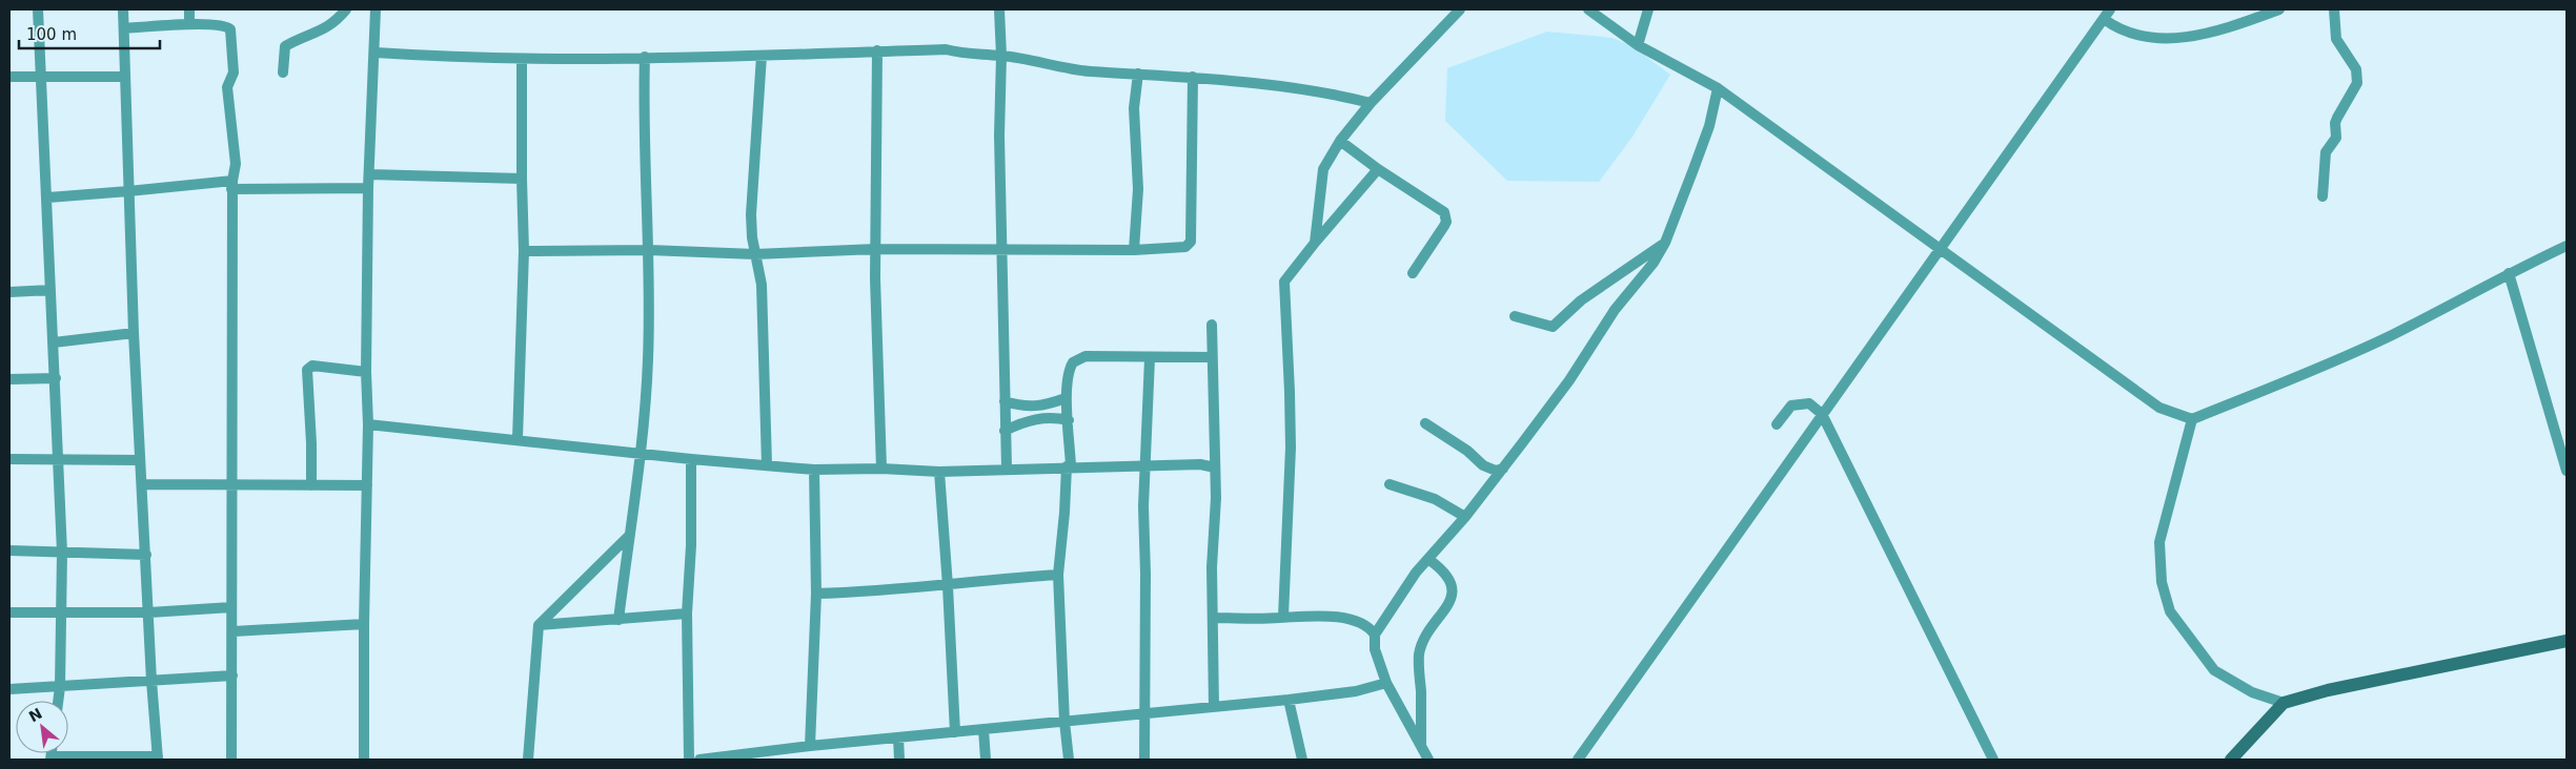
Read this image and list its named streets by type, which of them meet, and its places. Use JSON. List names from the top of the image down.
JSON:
{
  "scale_bar": "100 m",
  "north": "top left"
}
